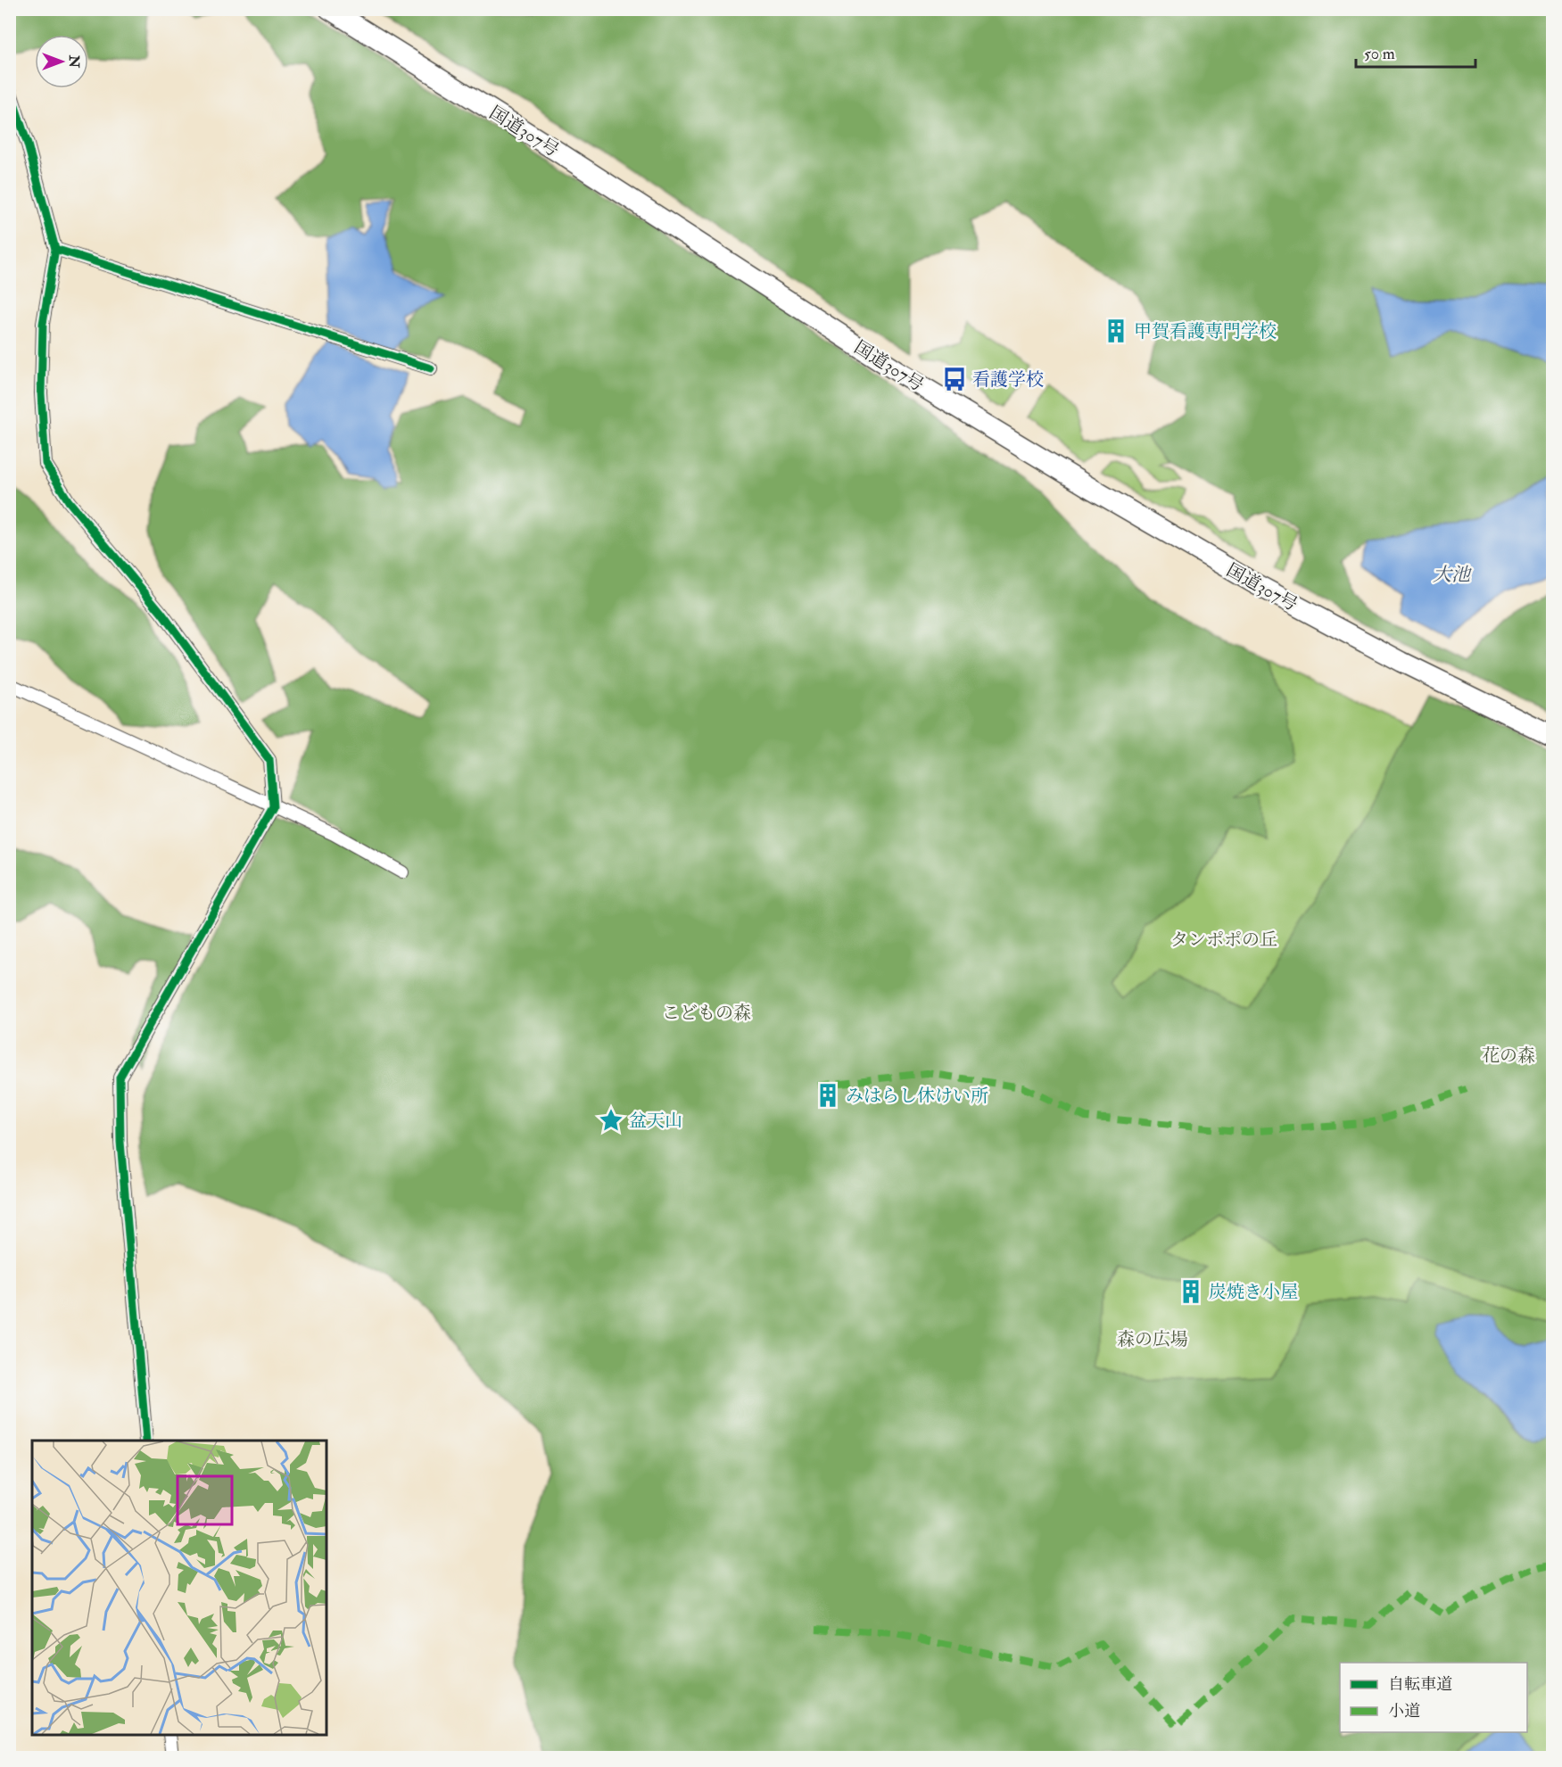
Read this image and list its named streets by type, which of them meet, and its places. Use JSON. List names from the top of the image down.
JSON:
{
  "streets": {
    "highway": ["国道307号"]
  },
  "water": ["大池"],
  "parks": [
    "タンポポの丘",
    "こどもの森",
    "花の森",
    "森の広場"
  ],
  "places": {
    "building": ["甲賀看護専門学校", "みはらし休けい所", "炭焼き小屋"],
    "bus stop": ["看護学校"],
    "place": ["盆天山"]
  },
  "legend": ["自転車道", "小道"],
  "scale_bar": "50 m",
  "north": "right"
}
